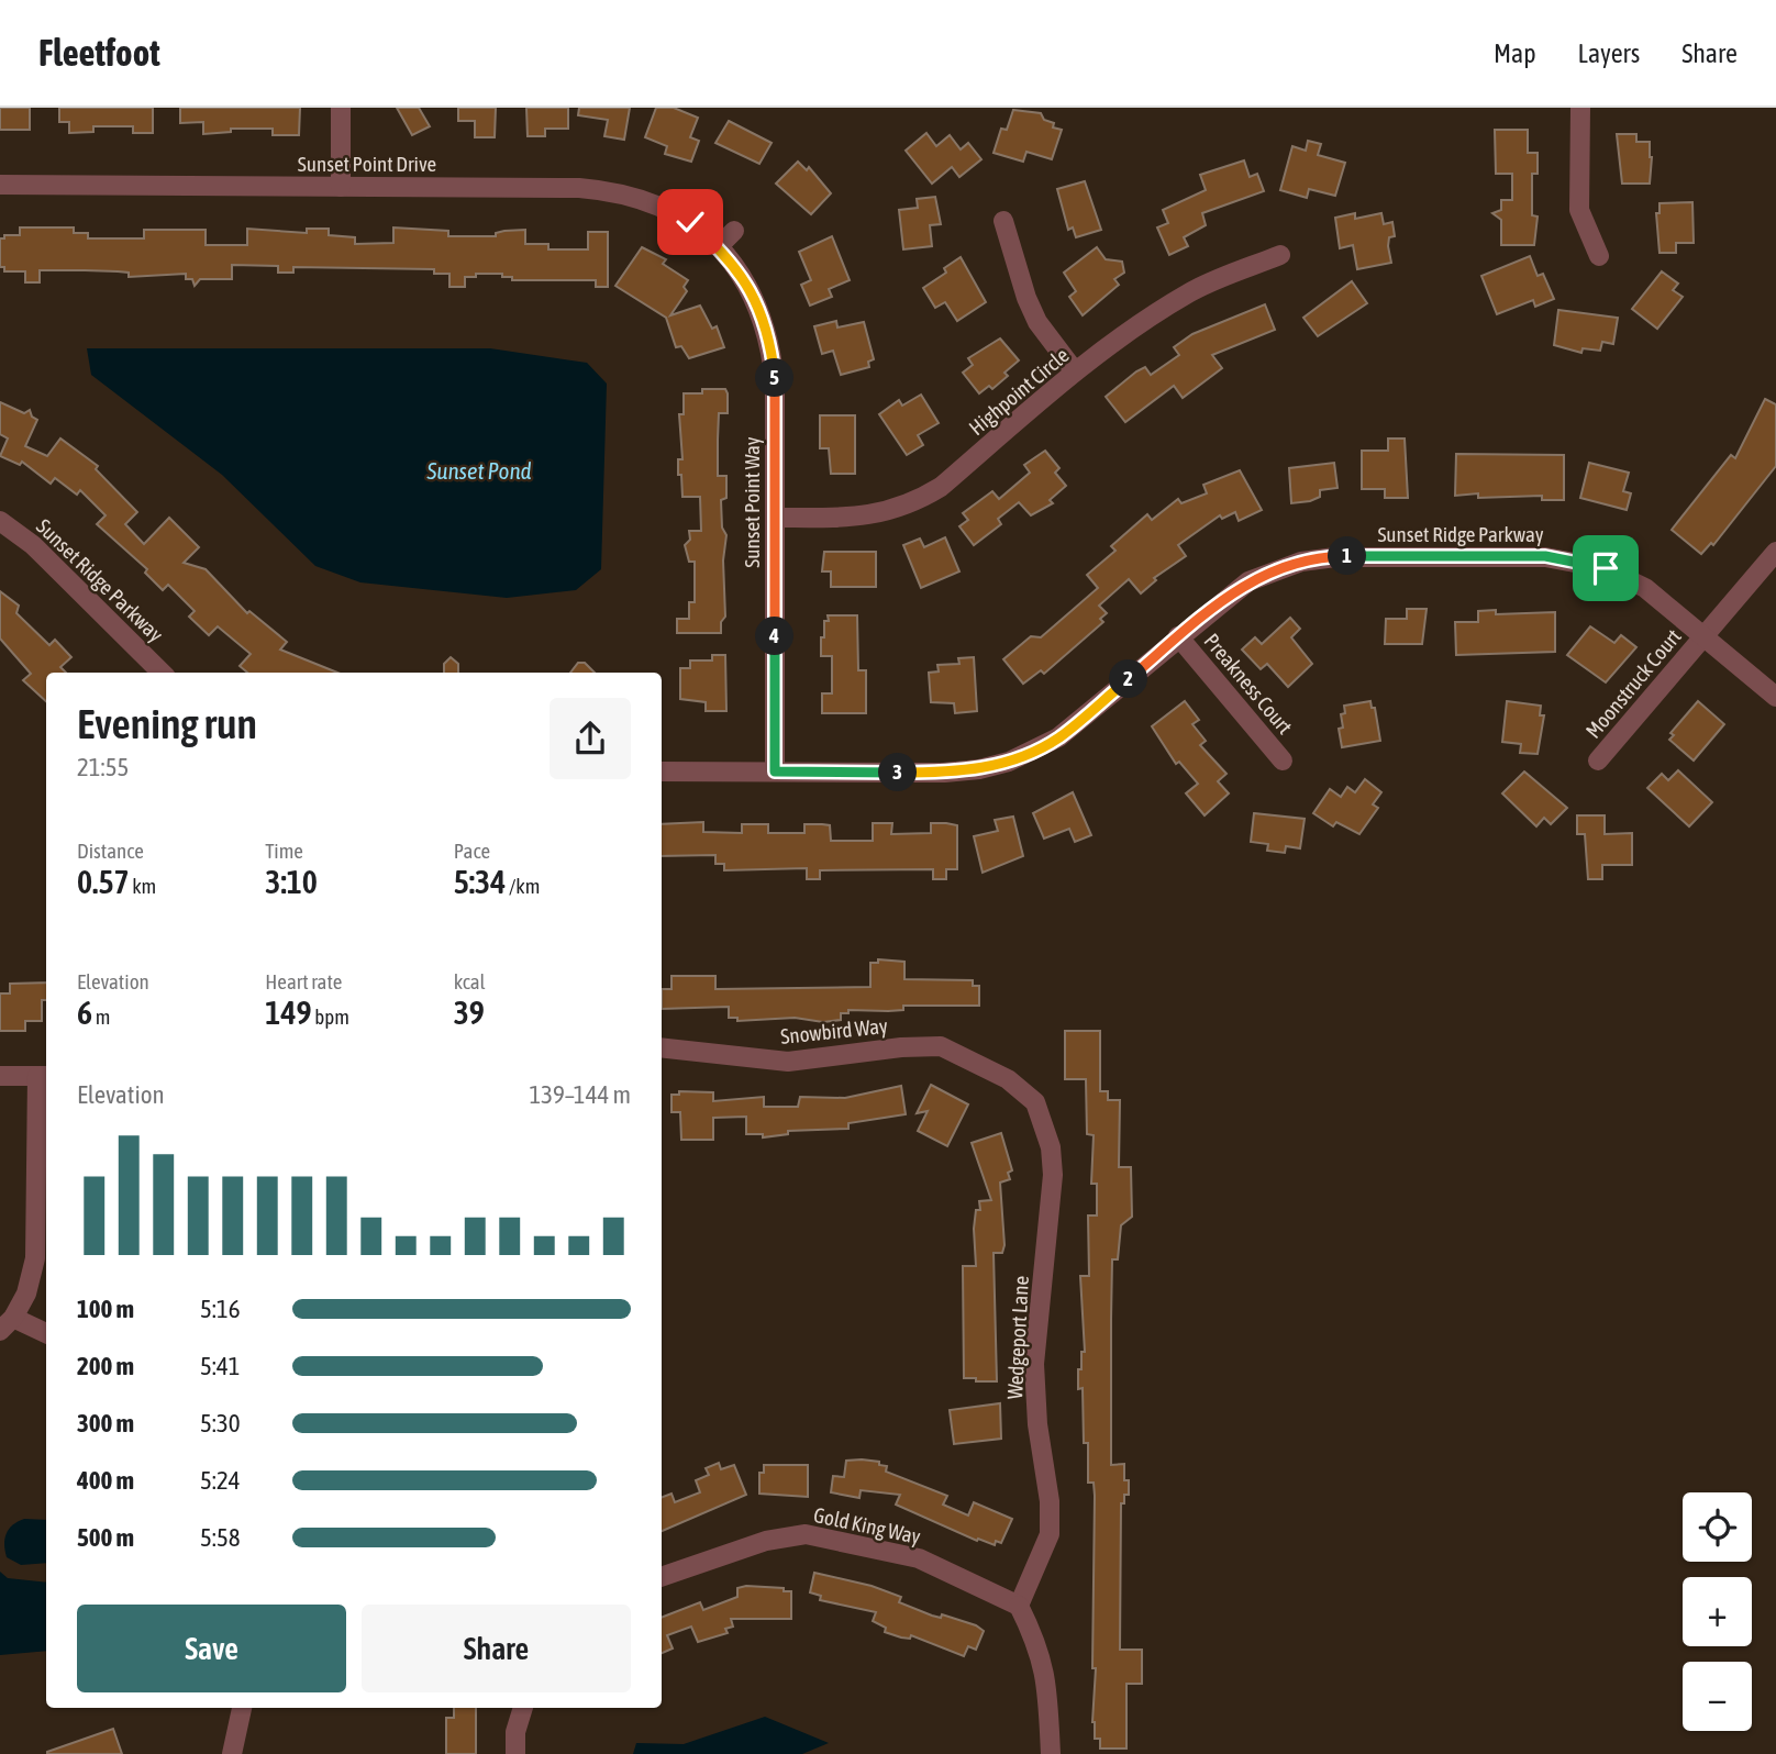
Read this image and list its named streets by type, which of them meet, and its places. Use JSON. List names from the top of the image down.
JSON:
{
  "streets": {
    "street": [
      "Sunset Point Drive",
      "Highpoint Circle",
      "Sunset Point Way",
      "Sunset Ridge Parkway",
      "Preakness Court",
      "Moonstruck Court",
      "Snowbird Way",
      "Wedgeport Lane",
      "Gold King Way"
    ]
  },
  "crossings": [
    ["Sunset Point Drive", "Sunset Point Way"],
    ["Highpoint Circle", "Sunset Point Way"],
    ["Sunset Point Way", "Sunset Ridge Parkway"],
    ["Sunset Ridge Parkway", "Preakness Court"],
    ["Sunset Ridge Parkway", "Moonstruck Court"],
    ["Snowbird Way", "Wedgeport Lane"],
    ["Wedgeport Lane", "Gold King Way"]
  ],
  "water": ["Sunset Pond"],
  "page": {
    "header": "Fleetfoot",
    "nav": ["Map", "Layers", "Share"],
    "pins": [
      "5",
      "1",
      "4",
      "2",
      "3"
    ],
    "heading": ["Evening run", "21:55"],
    "stats": [
      ["Distance", "0.57 km"],
      ["Time", "3:10"],
      ["Pace", "5:34 /km"],
      ["Elevation", "6 m"],
      ["Heart rate", "149 bpm"],
      ["kcal", "39"]
    ],
    "chart": ["Elevation", "139–144 m"],
    "list": [
      {
        "name": "100 m",
        "note": "5:16"
      },
      {
        "name": "200 m",
        "note": "5:41"
      },
      {
        "name": "300 m",
        "note": "5:30"
      },
      {
        "name": "400 m",
        "note": "5:24"
      },
      {
        "name": "500 m",
        "note": "5:58"
      }
    ],
    "map_buttons": ["+", "−"],
    "buttons": ["Save", "Share"]
  }
}
